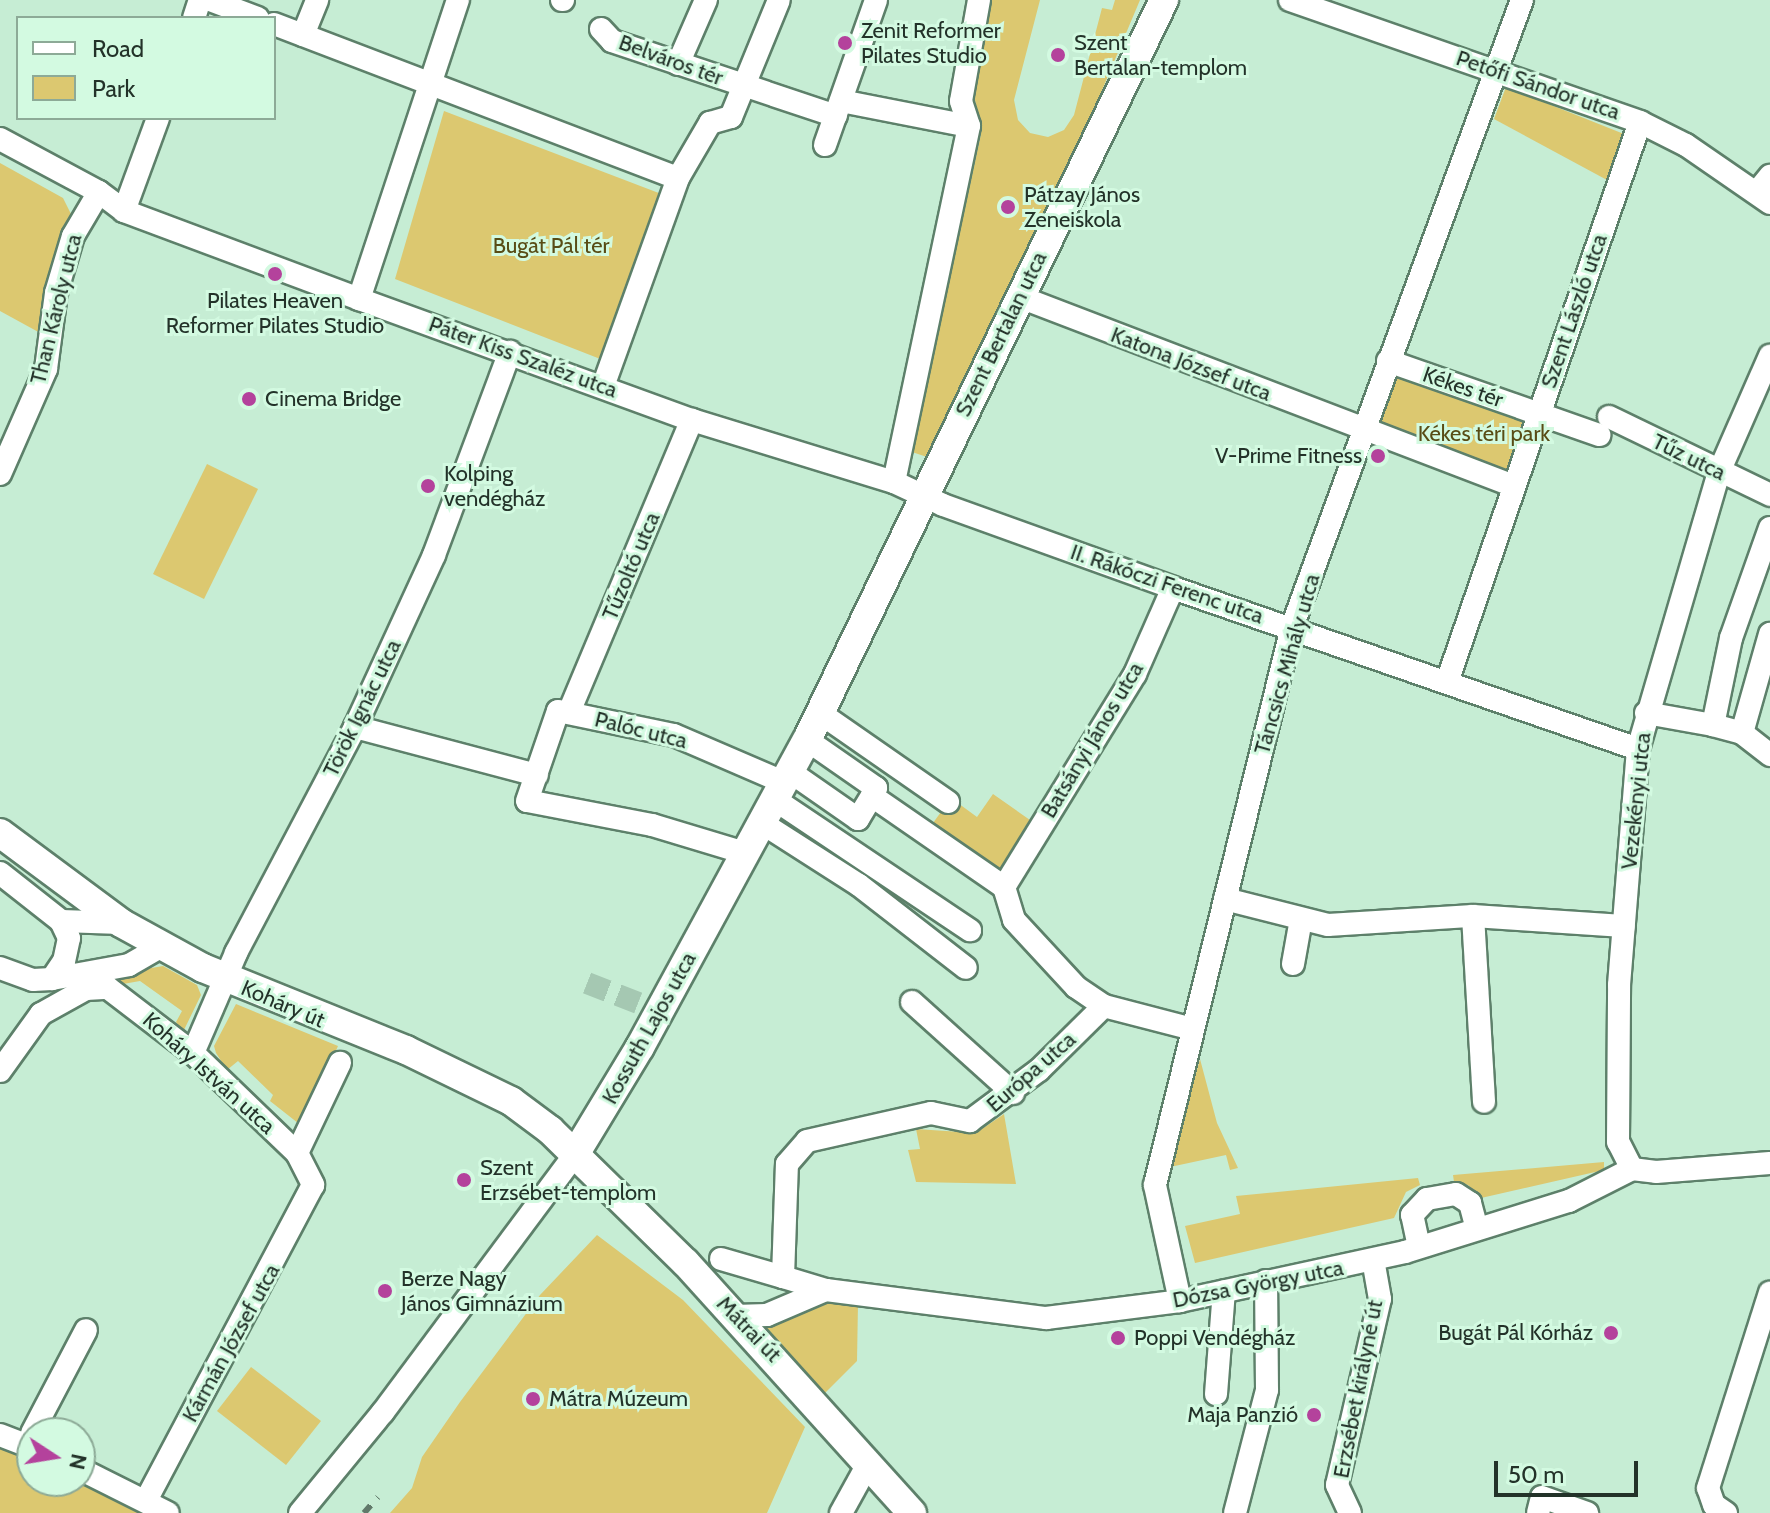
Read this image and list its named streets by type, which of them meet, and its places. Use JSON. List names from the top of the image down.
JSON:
{
  "streets": {
    "main road": [
      "Szent Bertalan utca",
      "Koháry út",
      "Kossuth Lajos utca",
      "Mátrai út"
    ],
    "street": [
      "Belváros tér",
      "Petőfi Sándor utca",
      "Than Károly utca",
      "Szent László utca",
      "Páter Kiss Szaléz utca",
      "Katona József utca",
      "Kékes tér",
      "Tűz utca",
      "Tűzoltó utca",
      "II. Rákóczi Ferenc utca",
      "Táncsics Mihály utca",
      "Török Ignác utca",
      "Palóc utca",
      "Batsányi János utca",
      "Vezekényi utca",
      "Európa utca",
      "Koháry István utca",
      "Dózsa György utca",
      "Kármán József utca",
      "Erzsébet királyné út"
    ]
  },
  "crossings": [
    ["Petőfi Sándor utca", "Szent László utca"],
    ["Petőfi Sándor utca", "Táncsics Mihály utca"],
    ["Than Károly utca", "Páter Kiss Szaléz utca"],
    ["Szent László utca", "Kékes tér"],
    ["Szent László utca", "Tűz utca"],
    ["Szent László utca", "II. Rákóczi Ferenc utca"],
    ["Szent Bertalan utca", "Páter Kiss Szaléz utca"],
    ["Szent Bertalan utca", "Katona József utca"],
    ["Szent Bertalan utca", "II. Rákóczi Ferenc utca"],
    ["Szent Bertalan utca", "Kossuth Lajos utca"],
    ["Páter Kiss Szaléz utca", "Tűzoltó utca"],
    ["Páter Kiss Szaléz utca", "II. Rákóczi Ferenc utca"],
    ["Páter Kiss Szaléz utca", "Török Ignác utca"],
    ["Páter Kiss Szaléz utca", "Kossuth Lajos utca"],
    ["Katona József utca", "Táncsics Mihály utca"],
    ["Kékes tér", "Tűz utca"],
    ["Kékes tér", "Táncsics Mihály utca"],
    ["Tűz utca", "Vezekényi utca"],
    ["Tűzoltó utca", "Palóc utca"],
    ["II. Rákóczi Ferenc utca", "Táncsics Mihály utca"],
    ["II. Rákóczi Ferenc utca", "Batsányi János utca"],
    ["II. Rákóczi Ferenc utca", "Vezekényi utca"],
    ["II. Rákóczi Ferenc utca", "Kossuth Lajos utca"],
    ["Táncsics Mihály utca", "Dózsa György utca"],
    ["Török Ignác utca", "Koháry út"],
    ["Török Ignác utca", "Koháry István utca"],
    ["Palóc utca", "Kossuth Lajos utca"],
    ["Vezekényi utca", "Dózsa György utca"],
    ["Koháry út", "Kossuth Lajos utca"],
    ["Koháry út", "Mátrai út"],
    ["Kossuth Lajos utca", "Mátrai út"],
    ["Koháry István utca", "Kármán József utca"],
    ["Dózsa György utca", "Erzsébet királyné út"]
  ],
  "parks": ["Bugát Pál tér", "Kékes téri park"],
  "places": [
    "Zenit Reformer Pilates Studio",
    "Szent Bertalan-templom",
    "Pátzay János Zeneiskola",
    "Pilates Heaven Reformer Pilates Studio",
    "Cinema Bridge",
    "V-Prime Fitness",
    "Kolping vendégház",
    "Szent Erzsébet-templom",
    "Berze Nagy János Gimnázium",
    "Bugát Pál Kórház",
    "Poppi Vendégház",
    "Mátra Múzeum",
    "Maja Panzió"
  ],
  "legend": ["Road", "Park"],
  "scale_bar": "50 m",
  "north": "right"
}
